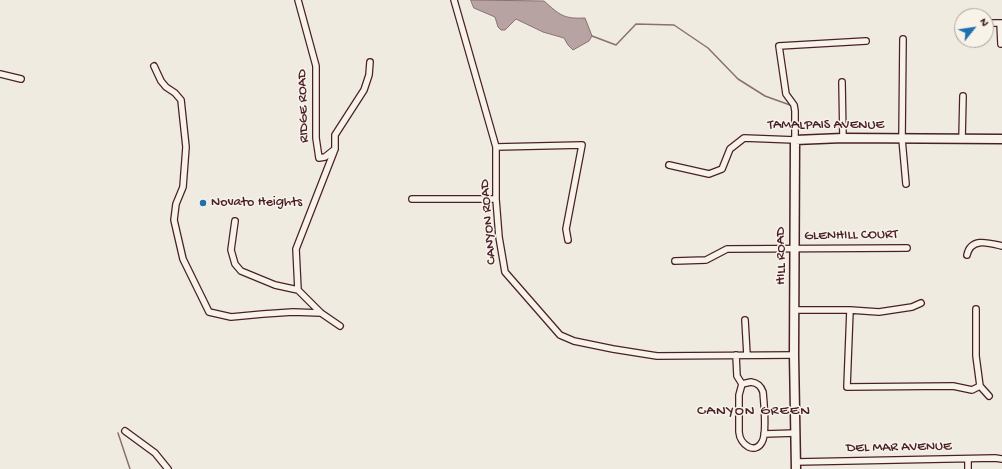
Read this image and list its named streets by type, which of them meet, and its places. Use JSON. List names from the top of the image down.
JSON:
{
  "streets": {
    "street": [
      "RIDGE ROAD",
      "TAMALPAIS AVENUE",
      "CANYON ROAD",
      "GLENHILL COURT",
      "HILL ROAD",
      "DEL MAR AVENUE"
    ]
  },
  "crossings": [
    ["TAMALPAIS AVENUE", "HILL ROAD"],
    ["CANYON ROAD", "HILL ROAD"],
    ["GLENHILL COURT", "HILL ROAD"],
    ["HILL ROAD", "DEL MAR AVENUE"]
  ],
  "districts": ["CANYON GREEN"],
  "places": ["Novato Heights"],
  "north": "top right"
}
